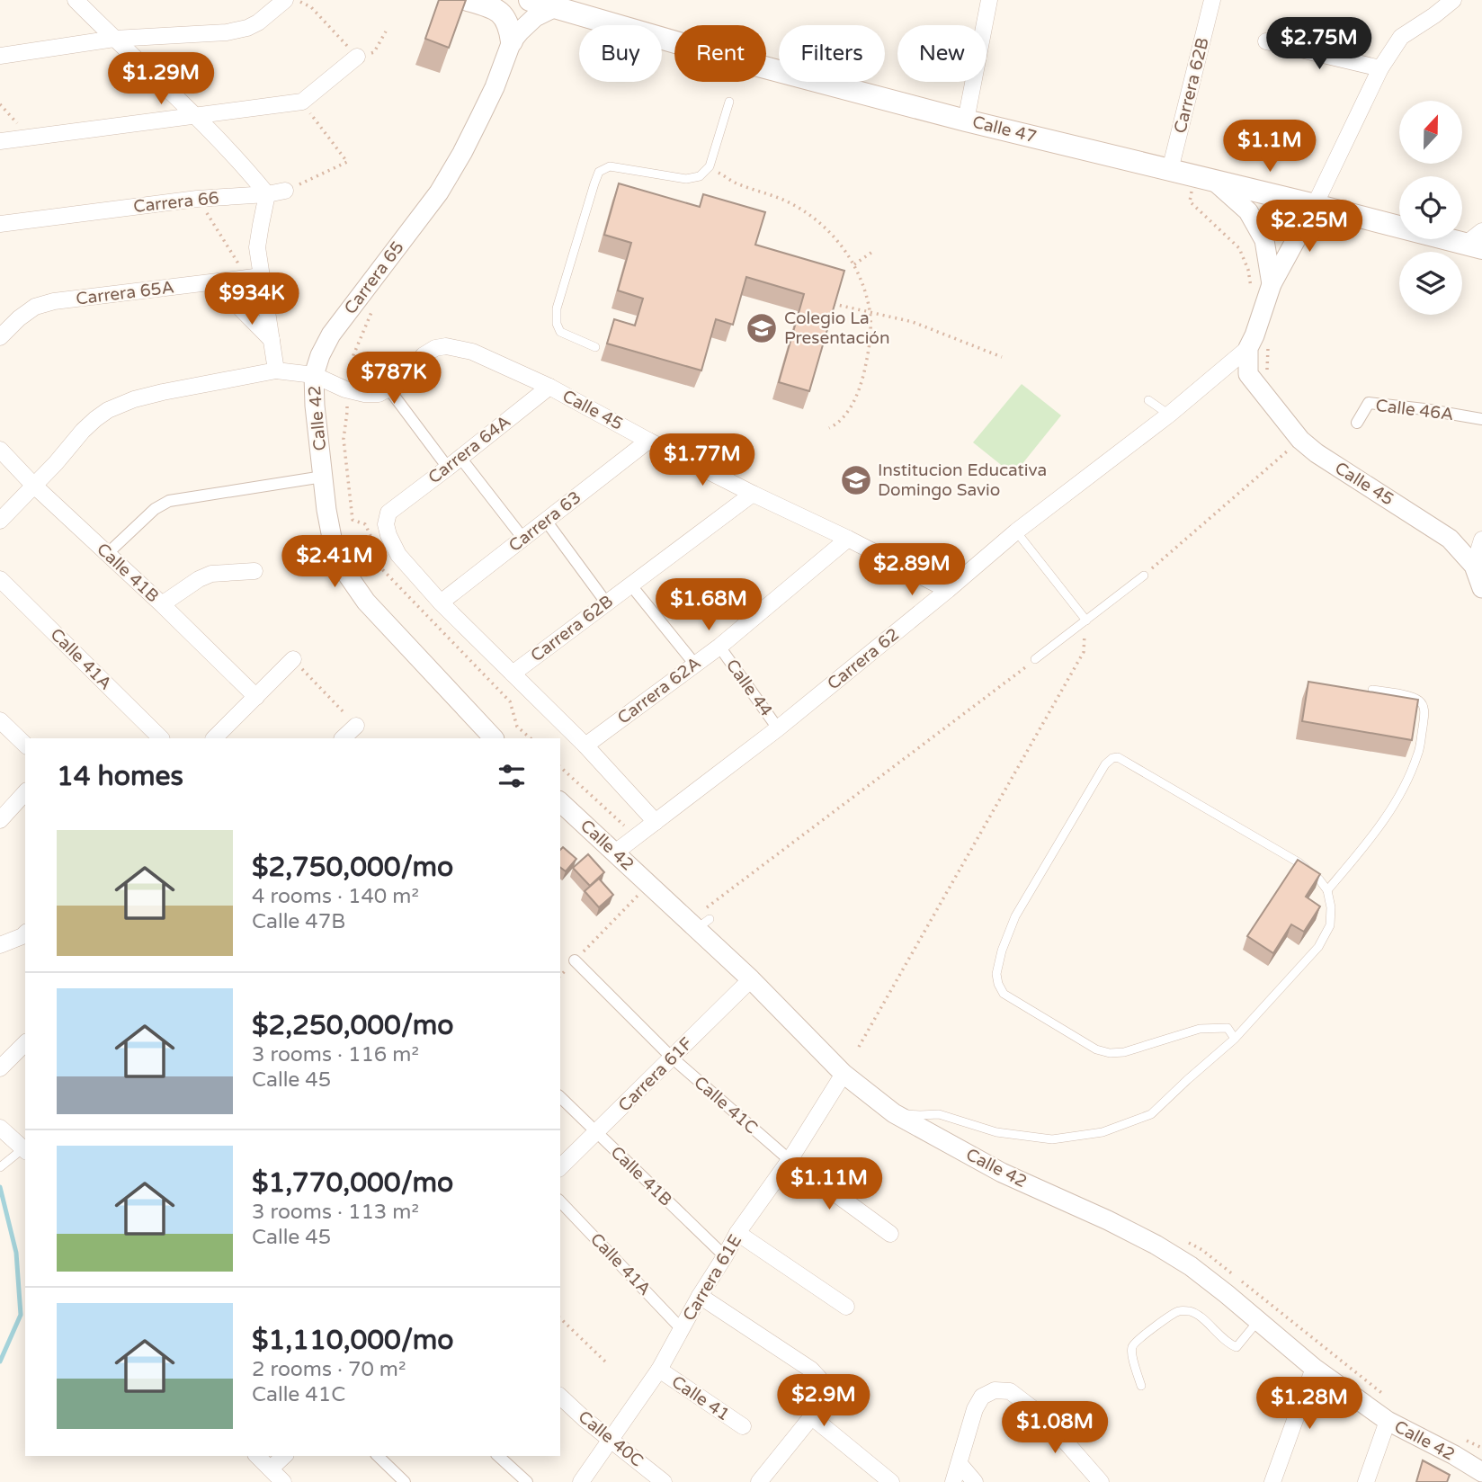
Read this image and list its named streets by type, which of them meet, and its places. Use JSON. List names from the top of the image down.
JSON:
{
  "streets": {
    "main road": ["Calle 47"],
    "street": [
      "Carrera 62B",
      "Carrera 66",
      "Carrera 65",
      "Carrera 65A",
      "Calle 45",
      "Calle 46A",
      "Calle 42",
      "Carrera 64A",
      "Carrera 63",
      "Calle 41B",
      "Calle 41A",
      "Carrera 62",
      "Calle 44",
      "Carrera 62A",
      "Carrera 61F",
      "Calle 41C",
      "Carrera 61E",
      "Calle 41",
      "Calle 40C"
    ]
  },
  "crossings": [
    ["Carrera 62B", "Calle 47"],
    ["Carrera 62B", "Calle 45"],
    ["Calle 47", "Carrera 65"],
    ["Carrera 65", "Calle 42"],
    ["Calle 45", "Carrera 64A"],
    ["Calle 45", "Carrera 63"],
    ["Calle 45", "Carrera 62"],
    ["Calle 45", "Carrera 62A"],
    ["Calle 42", "Carrera 62"],
    ["Calle 42", "Carrera 61F"],
    ["Calle 42", "Carrera 61E"],
    ["Carrera 64A", "Carrera 63"],
    ["Calle 41B", "Carrera 61F"],
    ["Calle 41B", "Carrera 61E"],
    ["Calle 41A", "Carrera 61E"],
    ["Carrera 62", "Calle 44"],
    ["Calle 44", "Carrera 62A"],
    ["Carrera 61F", "Calle 41C"],
    ["Calle 41C", "Carrera 61E"],
    ["Carrera 61E", "Calle 41"],
    ["Carrera 61E", "Calle 40C"]
  ],
  "places": {
    "school or university": ["Colegio La Presentación", "Institucion Educativa Domingo Savio"]
  },
  "north": "top",
  "page": {
    "price": [
      "$2.75M",
      "$1.29M",
      "$1.1M",
      "$2.25M",
      "$934K",
      "$787K",
      "$1.77M",
      "$2.41M",
      "$2.89M",
      "$1.68M",
      "$1.11M",
      "$2.9M",
      "$1.28M",
      "$1.08M"
    ],
    "chip": [
      "Buy",
      "Rent",
      "Filters",
      "New"
    ],
    "heading": "14 homes",
    "list": [
      {
        "name": "$2,750,000/mo",
        "note": "4 rooms · 140 m² · Calle 47B"
      },
      {
        "name": "$2,250,000/mo",
        "note": "3 rooms · 116 m² · Calle 45"
      },
      {
        "name": "$1,770,000/mo",
        "note": "3 rooms · 113 m² · Calle 45"
      },
      {
        "name": "$1,110,000/mo",
        "note": "2 rooms · 70 m² · Calle 41C"
      }
    ]
  }
}
